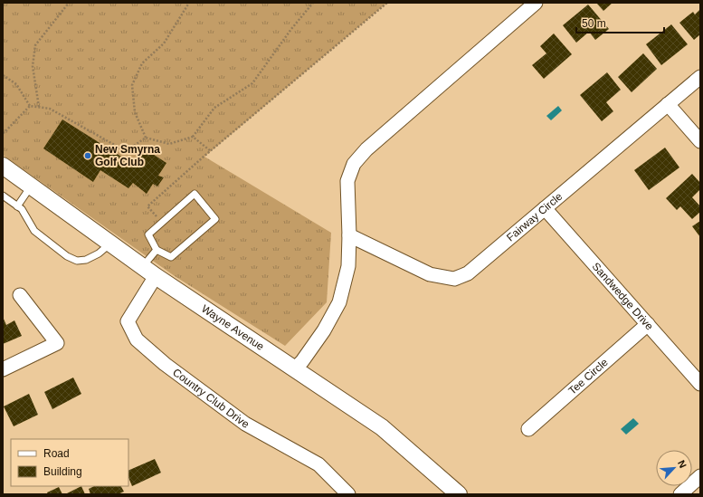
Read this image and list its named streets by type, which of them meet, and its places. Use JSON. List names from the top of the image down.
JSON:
{
  "streets": {
    "street": [
      "Fairway Circle",
      "Sandwedge Drive",
      "Wayne Avenue",
      "Tee Circle",
      "Country Club Drive"
    ]
  },
  "crossings": [
    ["Fairway Circle", "Sandwedge Drive"],
    ["Sandwedge Drive", "Tee Circle"],
    ["Wayne Avenue", "Country Club Drive"]
  ],
  "places": ["New Smyrna Golf Club"],
  "legend": ["Road", "Building"],
  "scale_bar": "50 m",
  "north": "top right"
}
